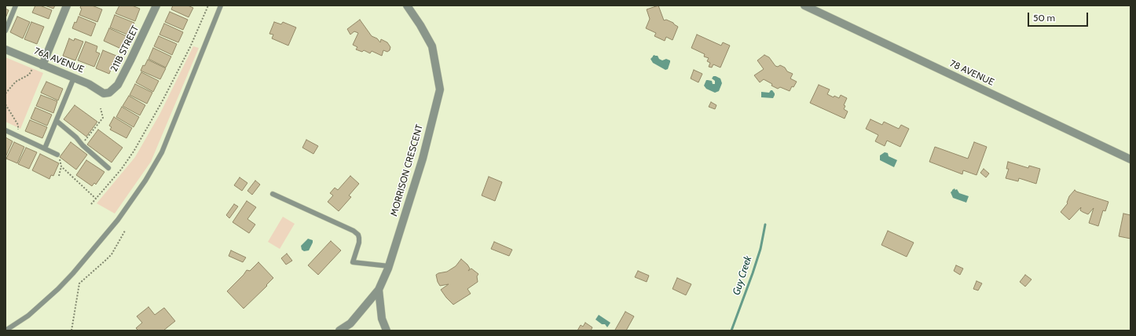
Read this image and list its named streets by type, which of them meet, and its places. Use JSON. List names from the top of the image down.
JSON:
{
  "streets": {
    "street": [
      "211B STREET",
      "76A AVENUE",
      "78 AVENUE",
      "MORRISON CRESCENT"
    ]
  },
  "crossings": [
    ["211B STREET", "76A AVENUE"]
  ],
  "water": ["Guy Creek"],
  "scale_bar": "50 m"
}
